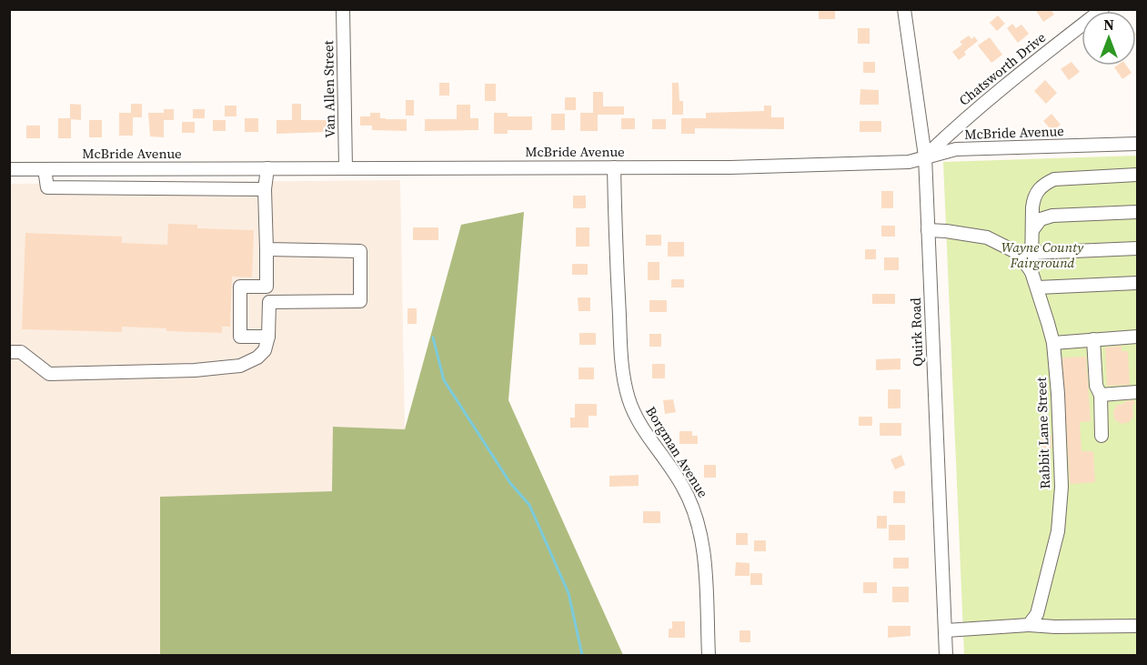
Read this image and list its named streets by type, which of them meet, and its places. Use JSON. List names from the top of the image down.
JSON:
{
  "streets": {
    "street": [
      "Chatsworth Drive",
      "Van Allen Street",
      "McBride Avenue",
      "Quirk Road",
      "Rabbit Lane Street",
      "Borgman Avenue"
    ]
  },
  "crossings": [
    ["Chatsworth Drive", "McBride Avenue"],
    ["Chatsworth Drive", "Quirk Road"],
    ["Van Allen Street", "McBride Avenue"],
    ["McBride Avenue", "Quirk Road"],
    ["McBride Avenue", "Borgman Avenue"],
    ["Quirk Road", "Rabbit Lane Street"]
  ],
  "parks": ["Wayne County Fairground"],
  "north": "top"
}
